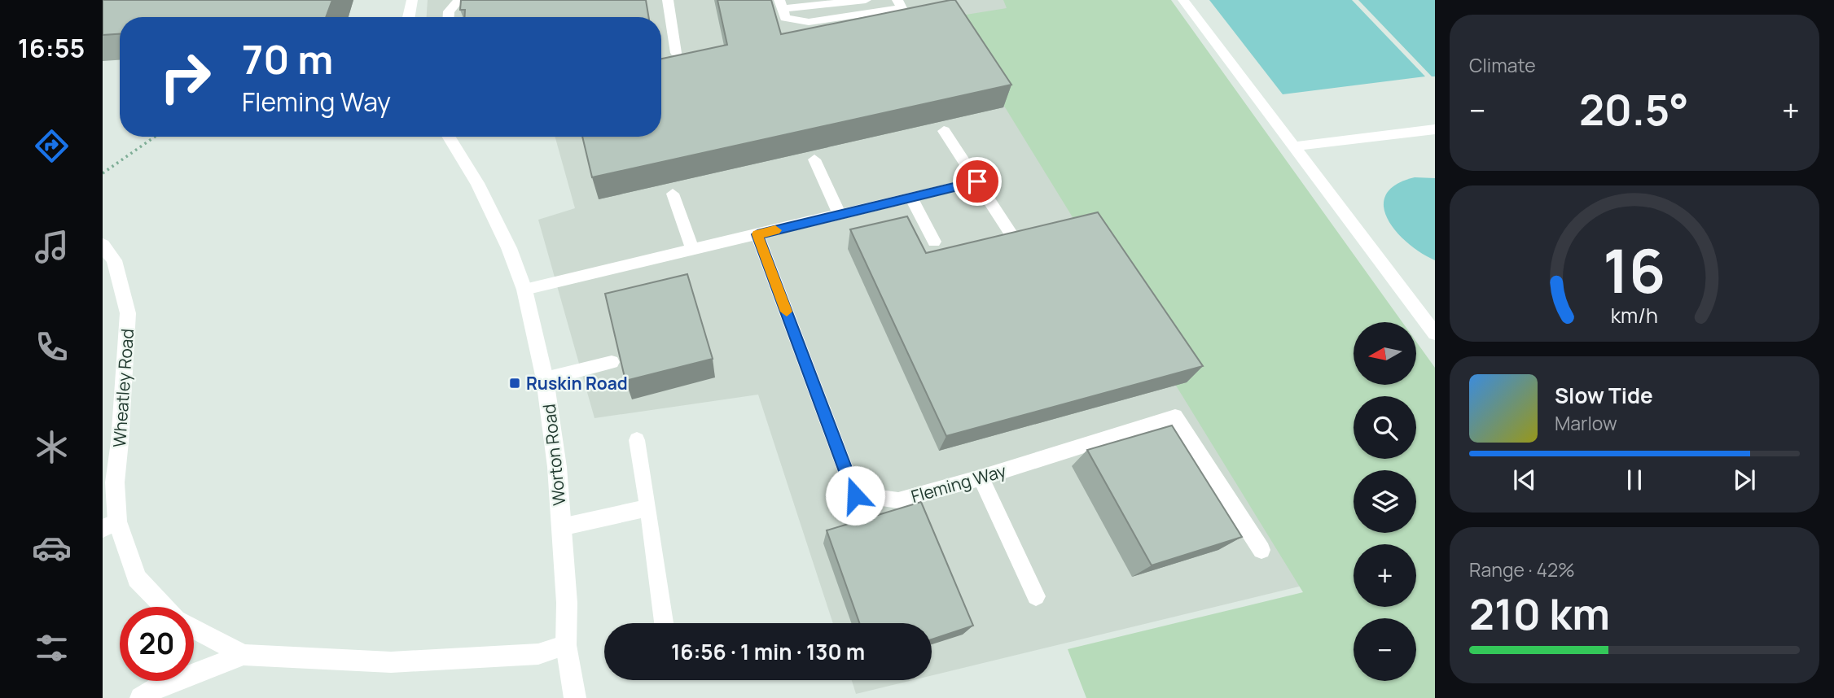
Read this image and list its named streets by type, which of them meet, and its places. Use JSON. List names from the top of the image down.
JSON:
{
  "streets": {
    "street": ["Wheatley Road", "Worton Road"],
    "lane": ["Fleming Way"]
  },
  "places": {
    "transit": ["Ruskin Road"]
  },
  "north": "left",
  "page": {
    "tabs": "16:55",
    "tile": [
      "Climate",
      ["Range · 42%", "210 km"]
    ],
    "turn": ["70 m", "Fleming Way"],
    "heat": ["−", "20.5°", "+"],
    "map_buttons": ["+", "−"],
    "song": ["Slow Tide", "Marlow"],
    "limit": "20",
    "trip": "16:56 · 1 min · 130 m",
    "gauge": ["16", "km/h"]
  }
}
